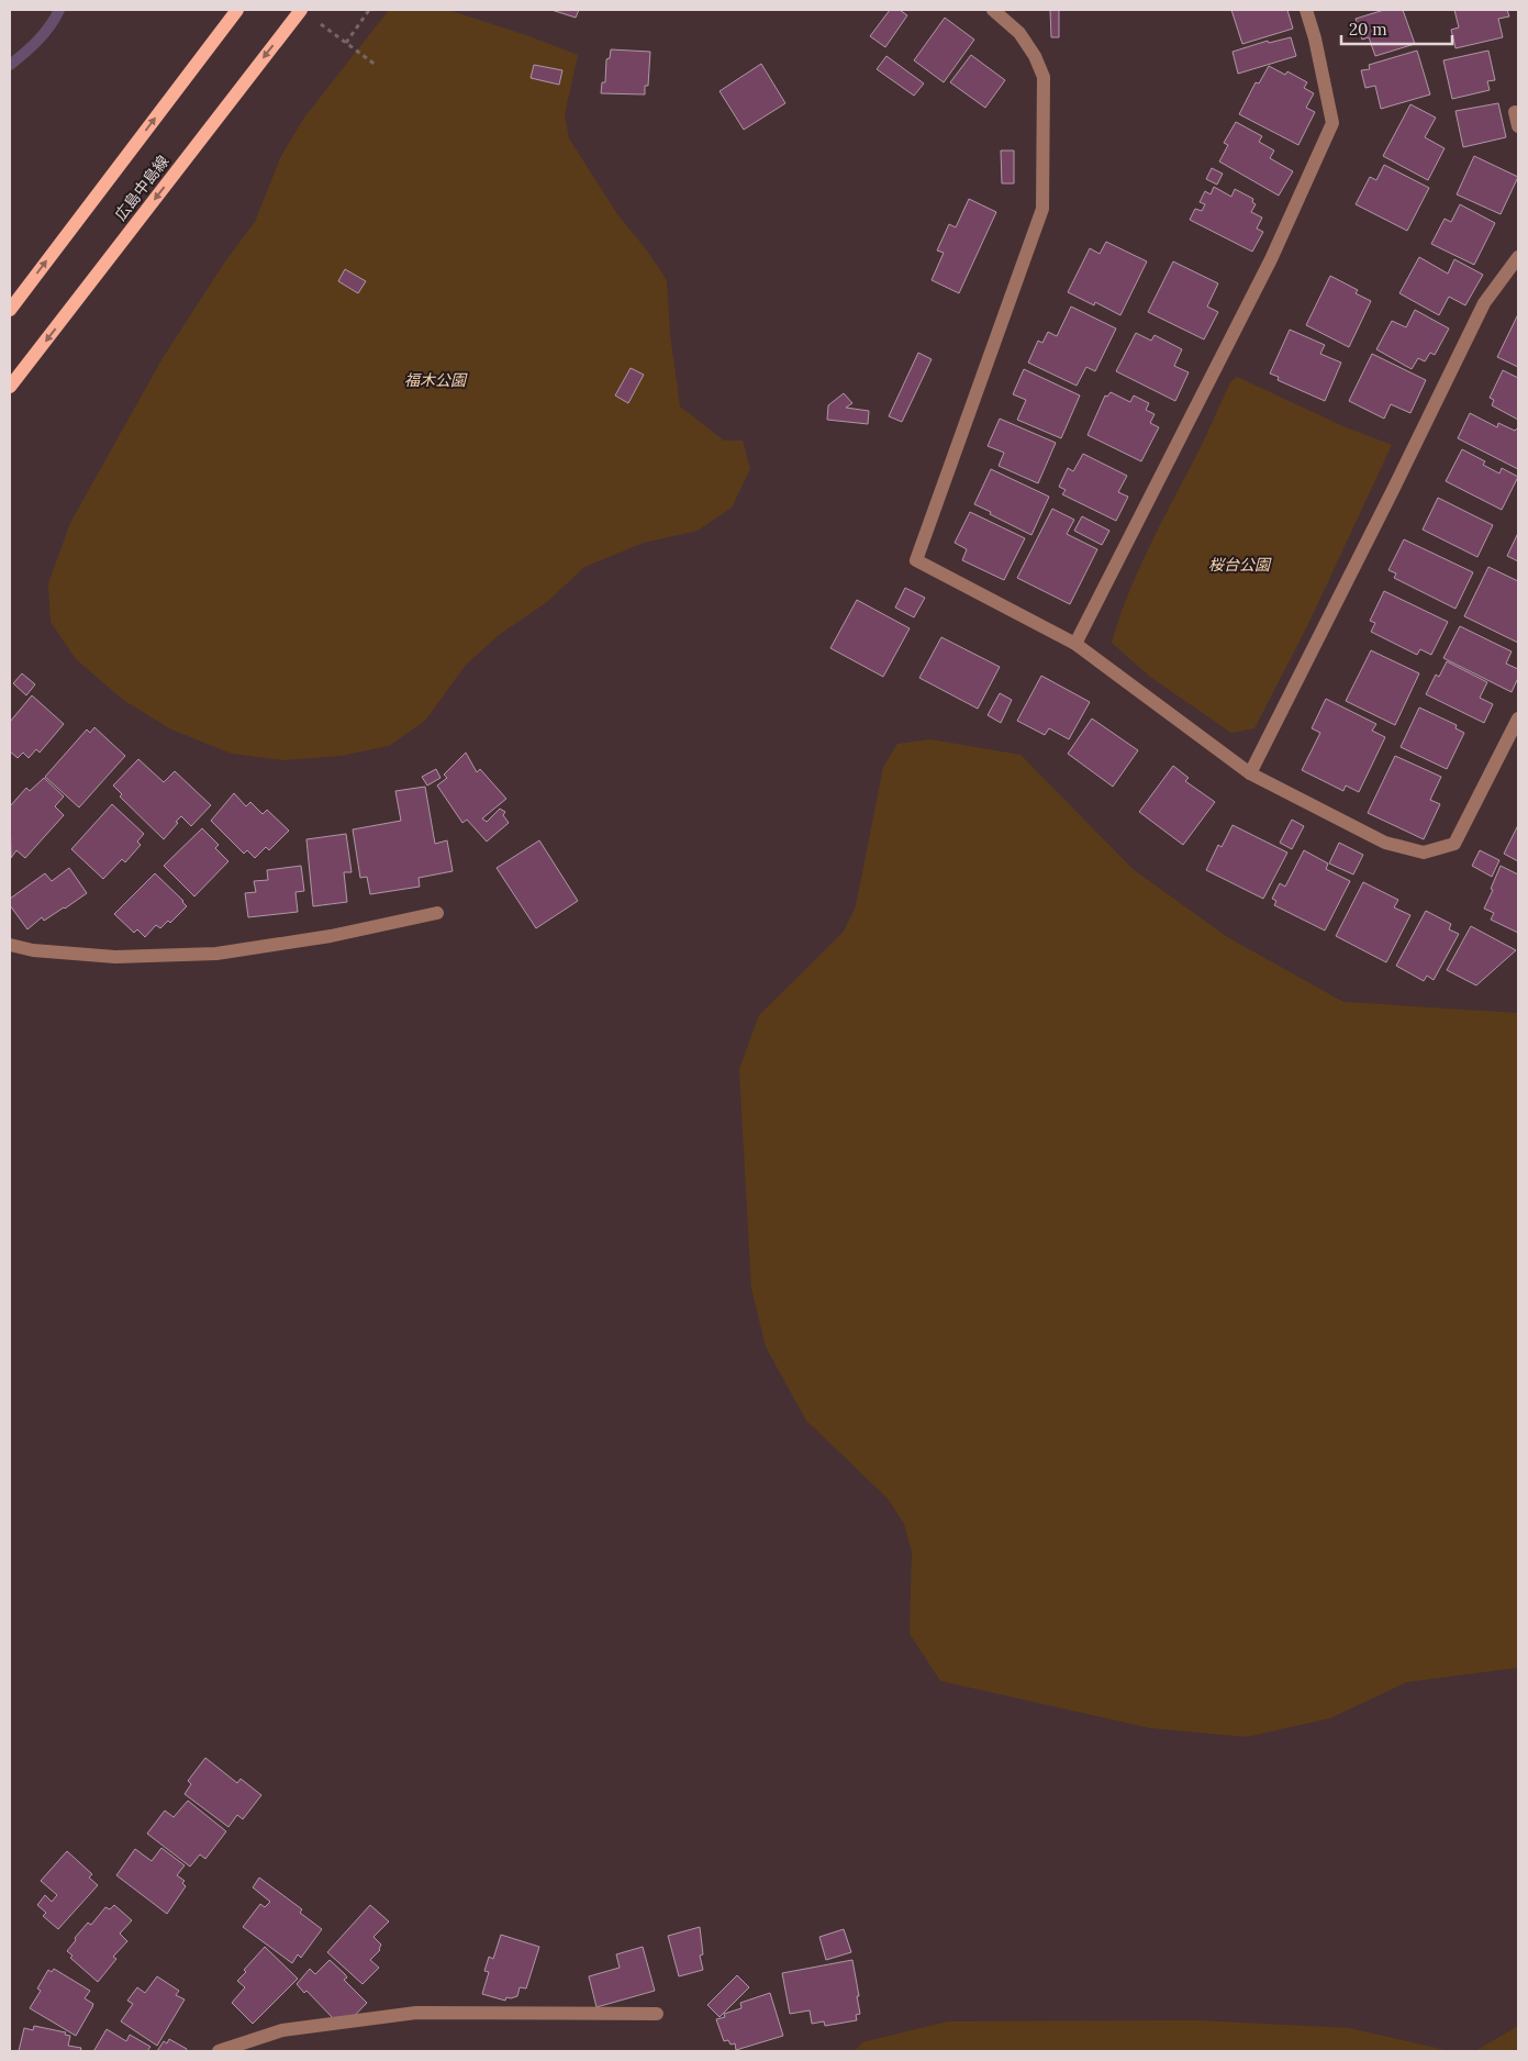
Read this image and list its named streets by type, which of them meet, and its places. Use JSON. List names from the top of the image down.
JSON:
{
  "streets": {
    "main road": ["広島中島線"]
  },
  "parks": ["福木公園", "桜台公園"],
  "scale_bar": "20 m"
}
